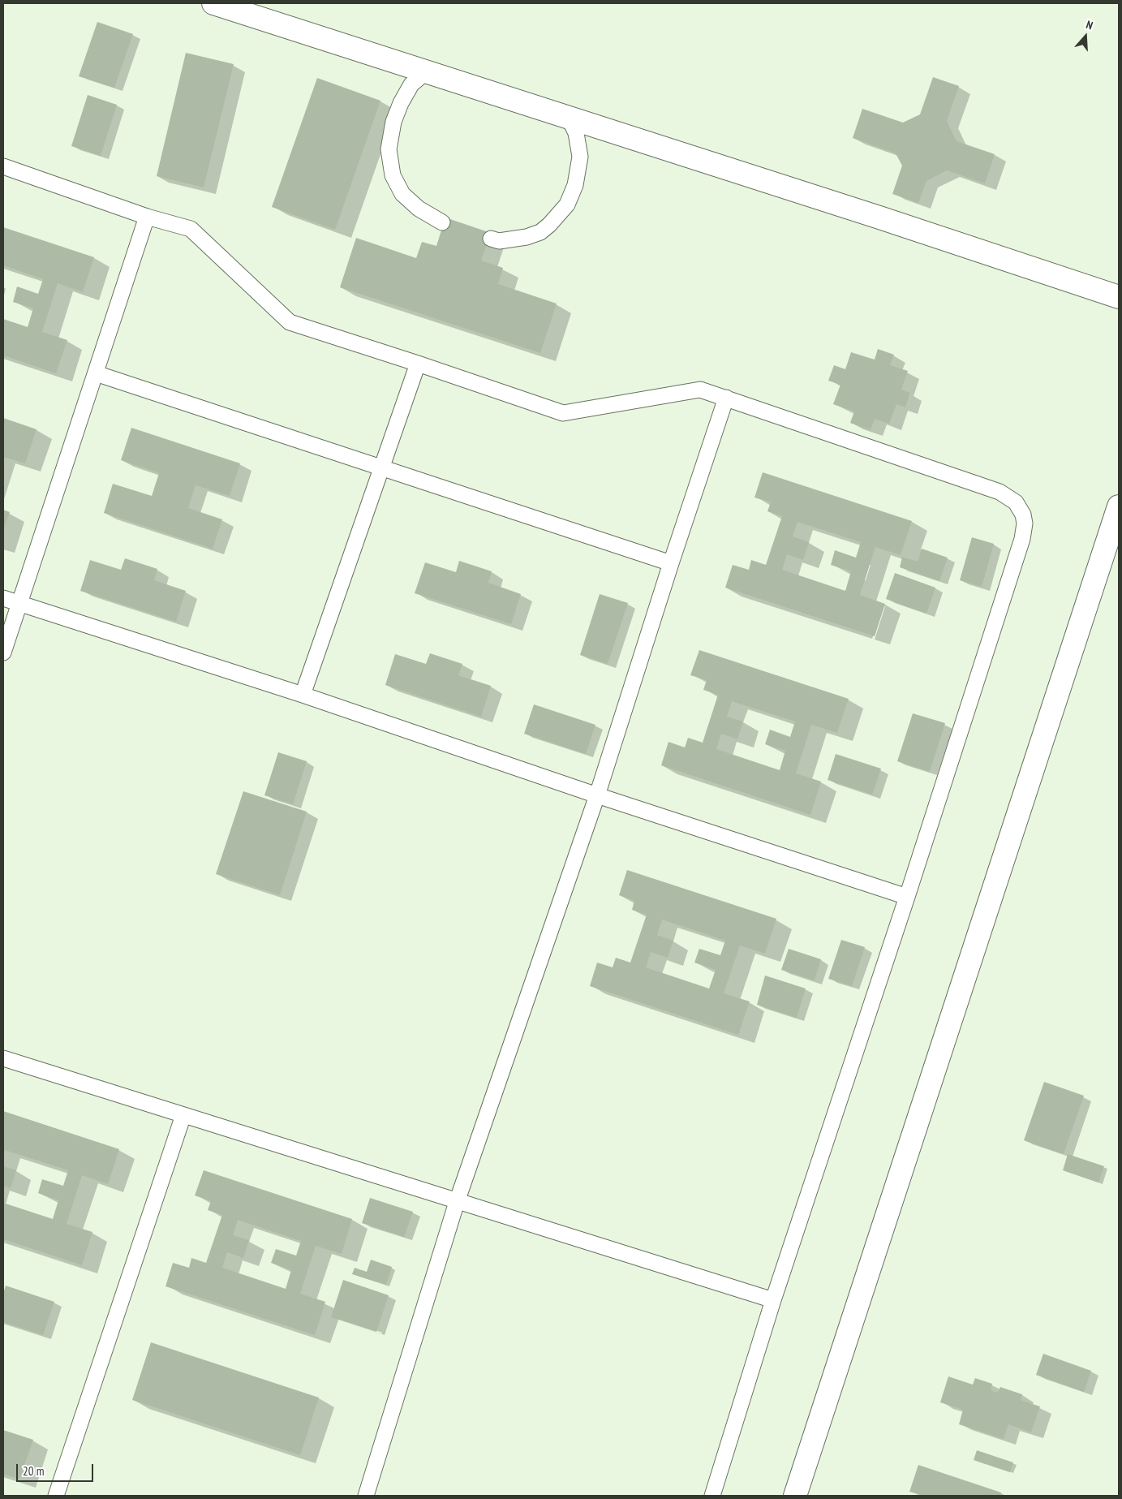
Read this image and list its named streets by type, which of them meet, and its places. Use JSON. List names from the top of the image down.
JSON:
{
  "scale_bar": "20 m",
  "north": "top"
}
